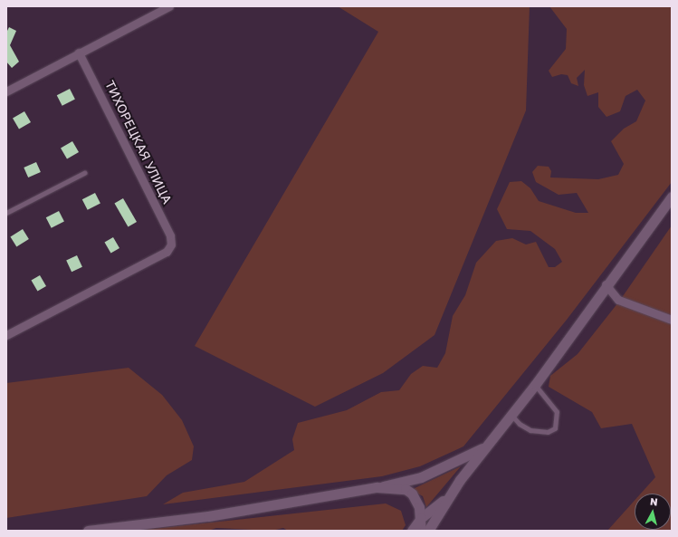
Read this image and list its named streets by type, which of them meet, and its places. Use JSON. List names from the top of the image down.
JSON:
{
  "streets": {
    "street": ["ТИХОРЕЦКАЯ УЛИЦА"]
  },
  "north": "top"
}
